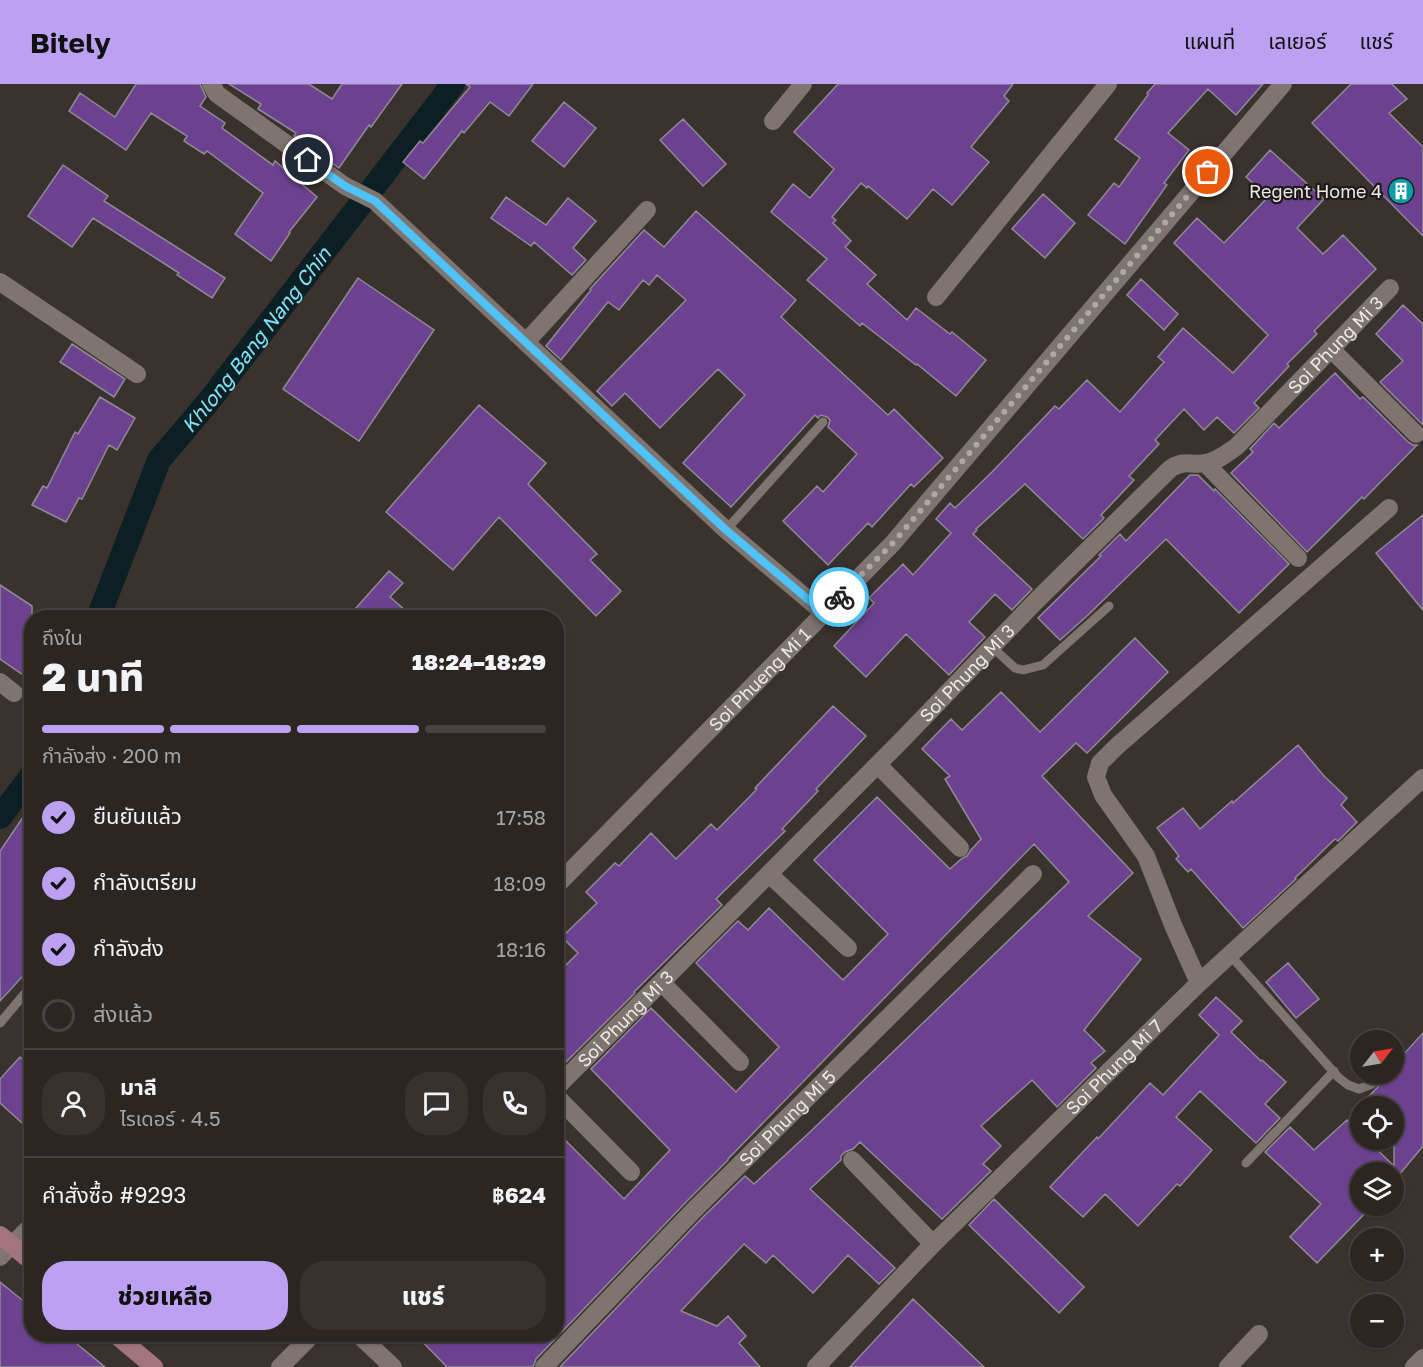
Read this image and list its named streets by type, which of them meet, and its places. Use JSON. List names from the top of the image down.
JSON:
{
  "streets": {
    "street": [
      "Soi Phung Mi 3",
      "Soi Phueng Mi 1",
      "Soi Phung Mi 7",
      "Soi Phung Mi 5"
    ]
  },
  "water": ["Khlong Bang Nang Chin"],
  "places": {
    "building": ["Regent Home 4"]
  },
  "north": "top right",
  "page": {
    "header": "Bitely",
    "nav": ["แผนที่", "เลเยอร์", "แชร์"],
    "heading": ["2 นาที", "ถึงใน", "18:24–18:29"],
    "panel": [
      "มาลี",
      "ไรเดอร์ · 4.5",
      "คำสั่งซื้อ #9293",
      "฿624"
    ],
    "bar": "กำลังส่ง · 200 m",
    "list": [
      ["ยืนยันแล้ว", "17:58"],
      ["กำลังเตรียม", "18:09"],
      ["กำลังส่ง", "18:16"],
      "ส่งแล้ว"
    ],
    "map_buttons": ["+", "−"],
    "buttons": ["ช่วยเหลือ", "แชร์"]
  }
}
